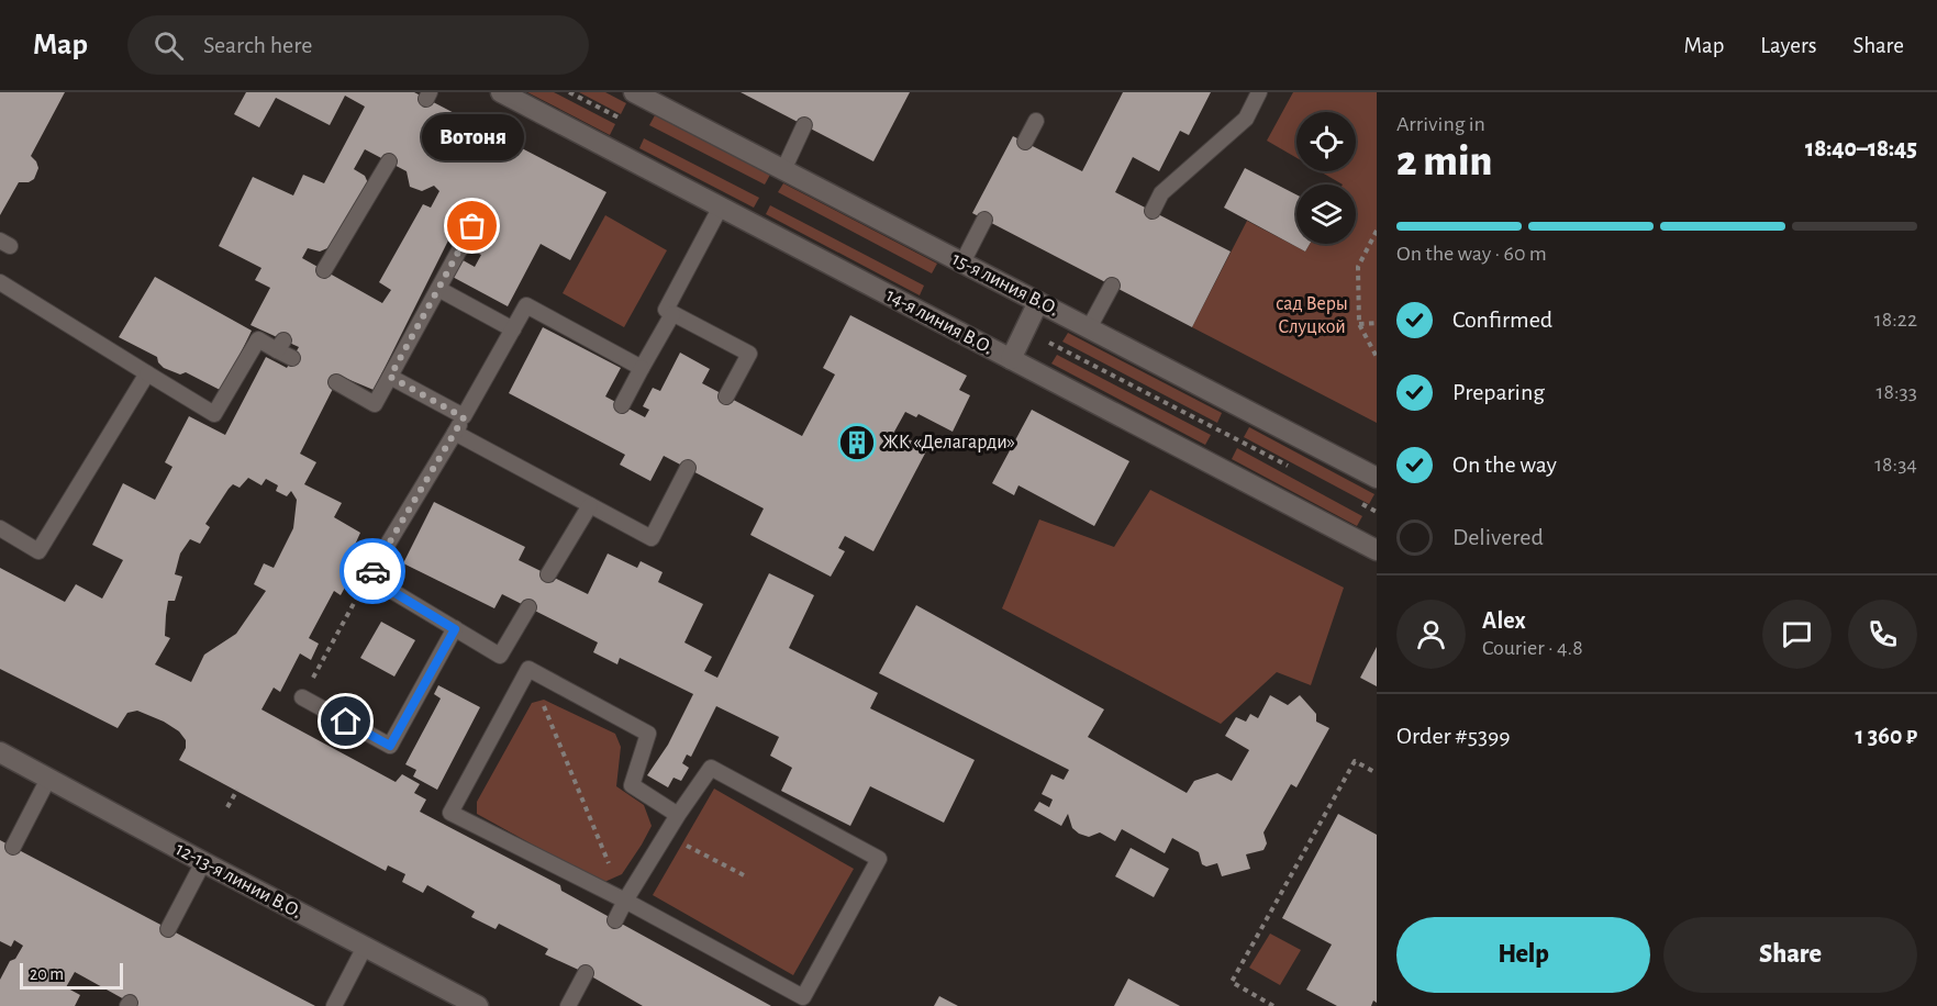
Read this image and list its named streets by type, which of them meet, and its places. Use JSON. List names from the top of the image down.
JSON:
{
  "streets": {
    "street": ["15-я линия В.О.", "14-я линия В.О.", "12-13-я линии В.О."]
  },
  "parks": ["сад Веры Слуцкой"],
  "places": {
    "other": ["Вотоня"],
    "building": ["ЖК «Делагарди»"]
  },
  "scale_bar": "20 m",
  "page": {
    "header": "Map",
    "search": "Search here",
    "nav": ["Map", "Layers", "Share"],
    "heading": ["2 min", "Arriving in", "18:40–18:45"],
    "panel": [
      "Alex",
      "Courier · 4.8",
      "Order #5399",
      "1 360 ₽"
    ],
    "bubble": "Вотоня",
    "bar": "On the way · 60 m",
    "list": [
      ["Confirmed", "18:22"],
      ["Preparing", "18:33"],
      ["On the way", "18:34"],
      "Delivered"
    ],
    "buttons": ["Help", "Share"],
    "scale": "20 m"
  }
}
